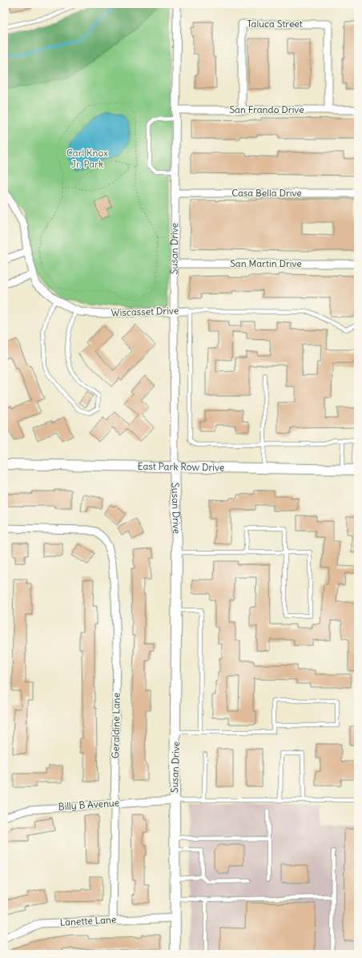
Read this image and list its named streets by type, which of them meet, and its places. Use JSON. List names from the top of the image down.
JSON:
{
  "streets": {
    "street": [
      "Taluca Street",
      "San Frando Drive",
      "Casa Bella Drive",
      "Susan Drive",
      "San Martin Drive",
      "Wiscasset Drive",
      "East Park Row Drive",
      "Geraldine Lane",
      "Billy B Avenue",
      "Lanette Lane"
    ]
  },
  "crossings": [
    ["Taluca Street", "San Frando Drive"],
    ["San Frando Drive", "Susan Drive"],
    ["Casa Bella Drive", "Susan Drive"],
    ["Susan Drive", "San Martin Drive"],
    ["Susan Drive", "Wiscasset Drive"],
    ["Susan Drive", "East Park Row Drive"],
    ["Susan Drive", "Billy B Avenue"],
    ["Susan Drive", "Lanette Lane"],
    ["Geraldine Lane", "Billy B Avenue"],
    ["Geraldine Lane", "Lanette Lane"]
  ],
  "parks": ["Carl Knox Jr. Park"]
}
